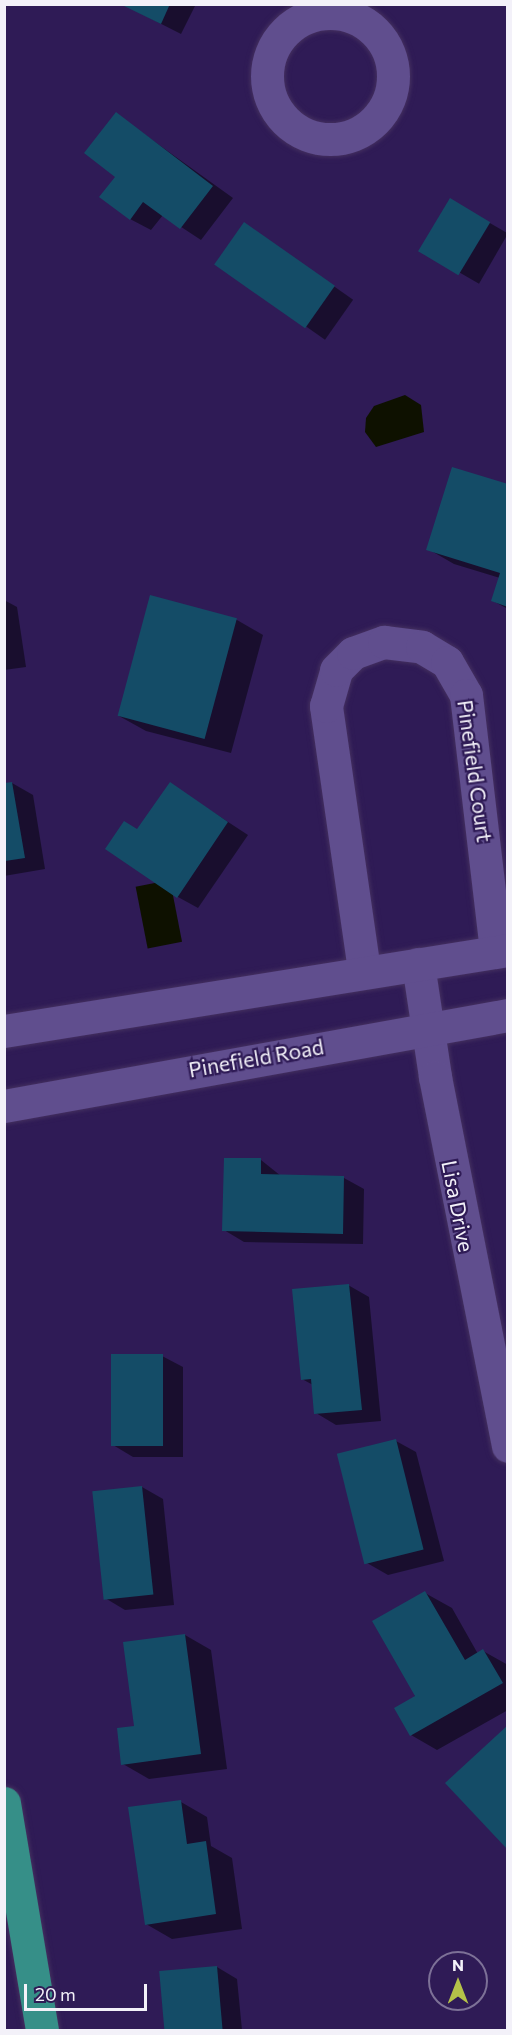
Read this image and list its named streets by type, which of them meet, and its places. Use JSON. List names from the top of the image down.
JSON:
{
  "streets": {
    "street": ["Pinefield Court", "Pinefield Road", "Lisa Drive"]
  },
  "crossings": [
    ["Pinefield Road", "Lisa Drive"]
  ],
  "scale_bar": "20 m",
  "north": "top"
}
